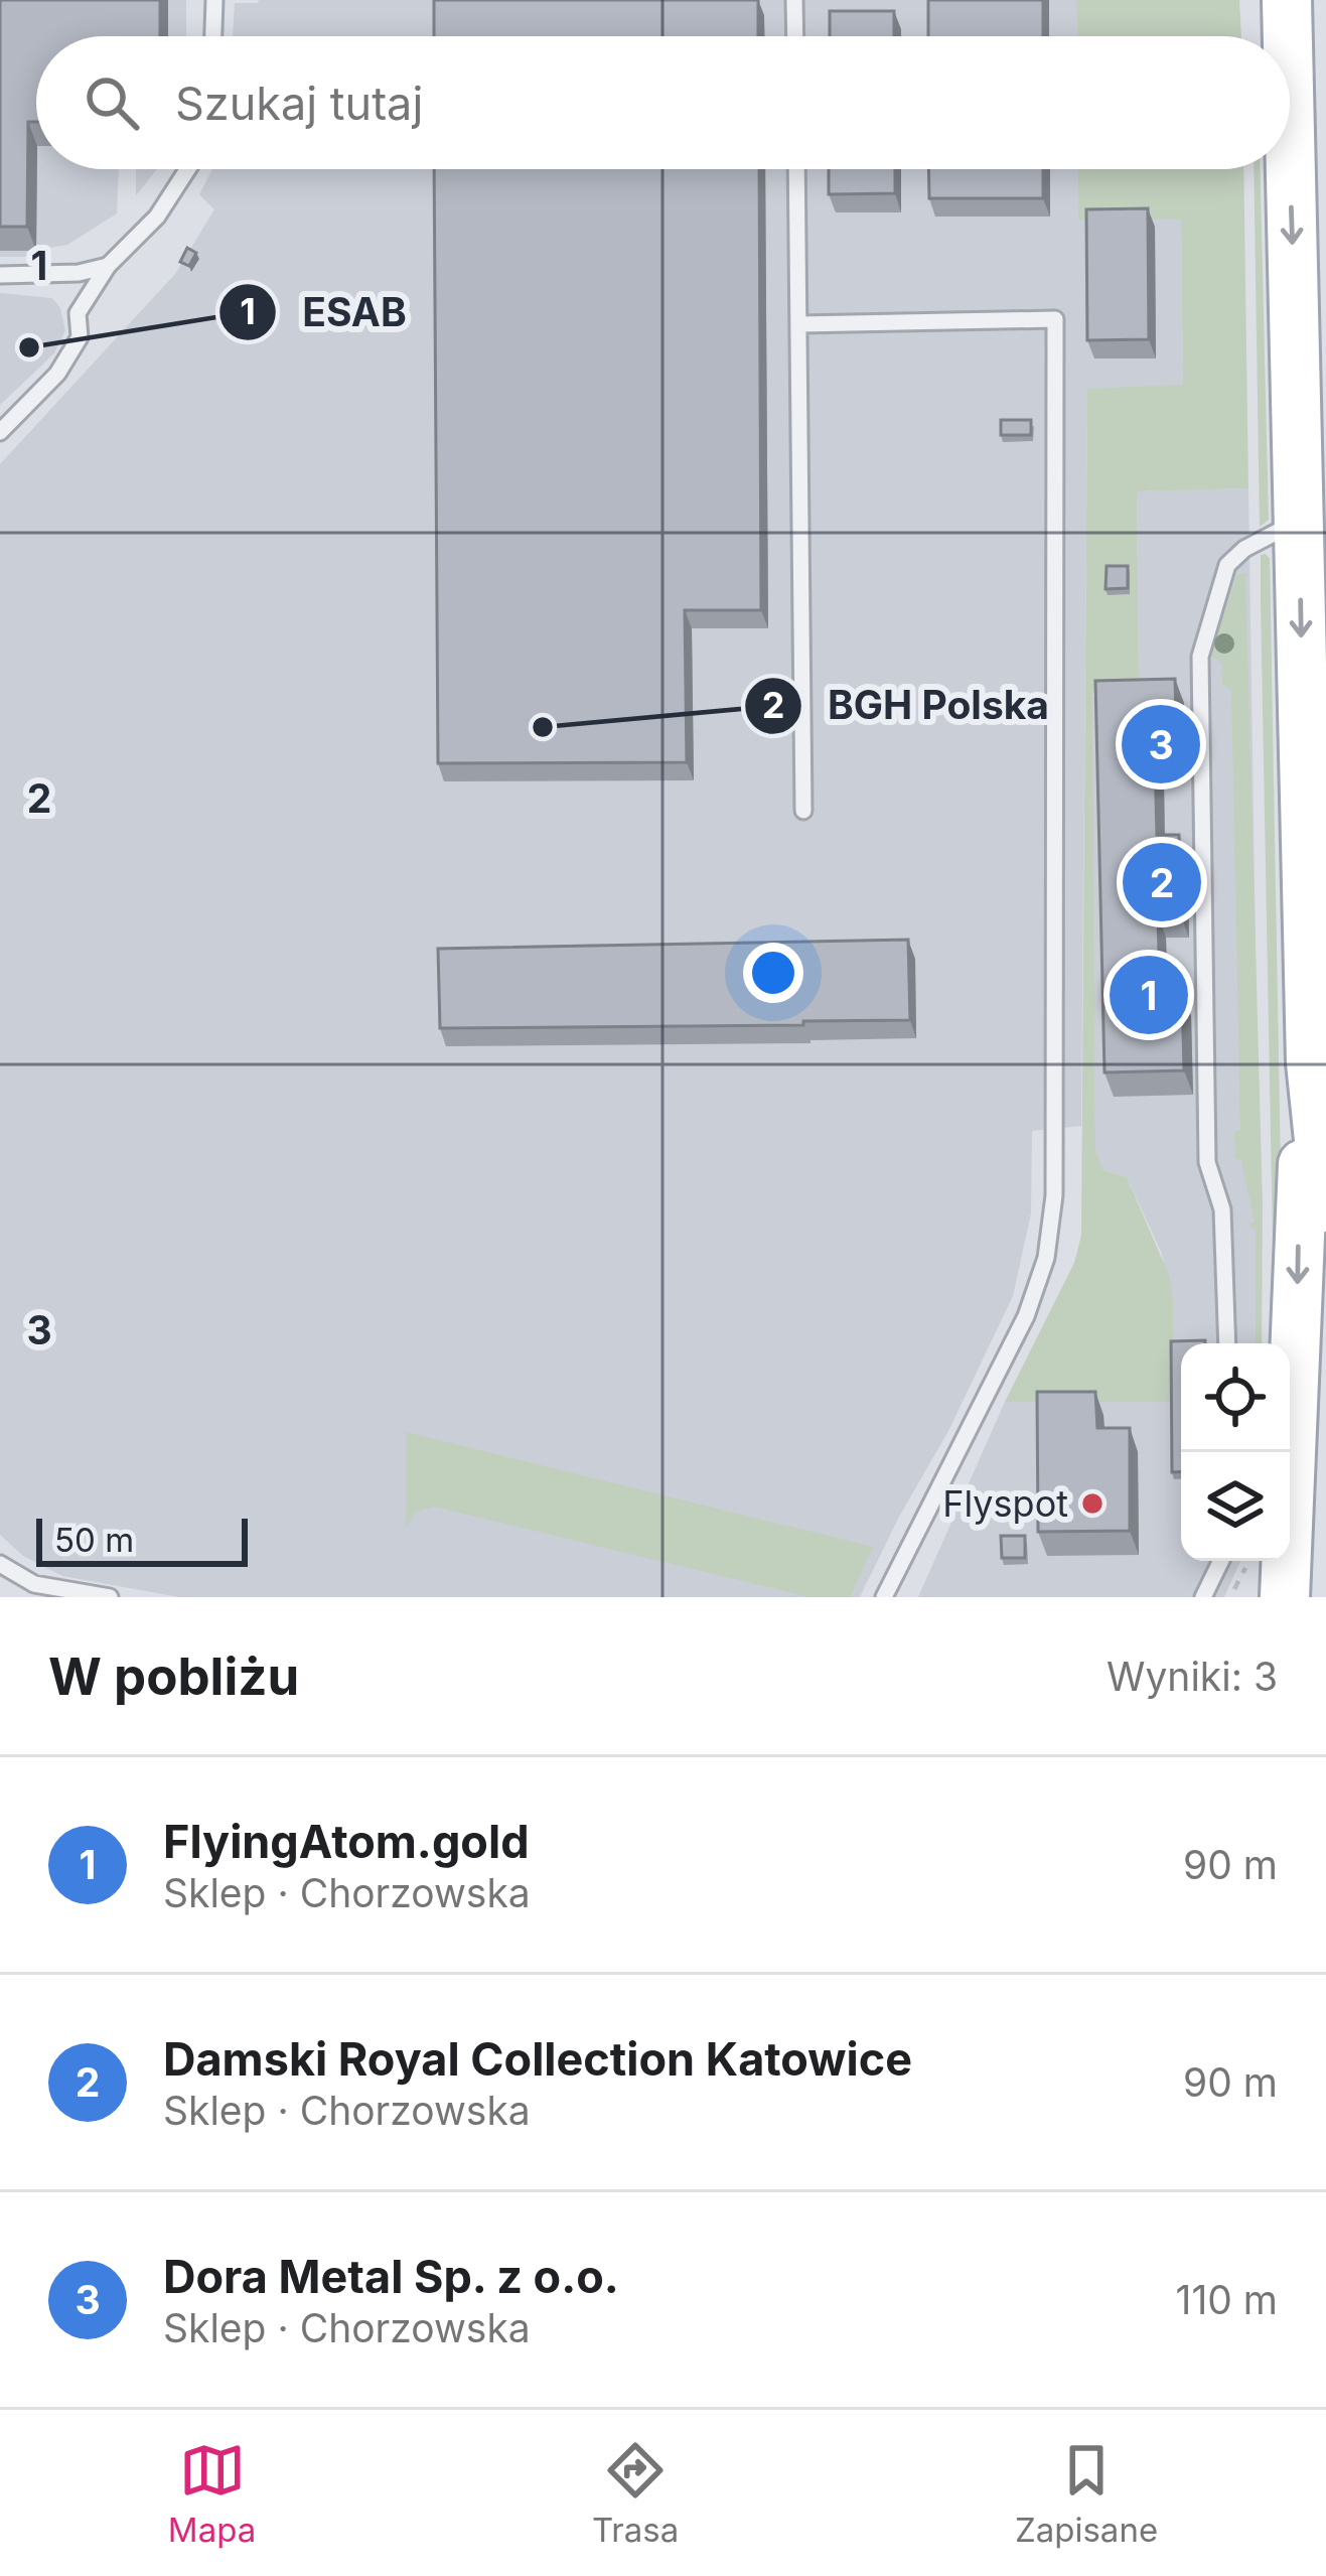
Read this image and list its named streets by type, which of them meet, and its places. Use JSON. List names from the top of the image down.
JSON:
{
  "places": ["ESAB", "BGH Polska", "Flyspot"],
  "scale_bar": "50 m",
  "page": {
    "search": "Szukaj tutaj",
    "pins": ["3", "2", "1"],
    "scale": "50 m",
    "heading": ["W pobliżu", "Wyniki: 3"],
    "list": [
      {
        "mark": "1",
        "name": "FlyingAtom.gold",
        "note": "Sklep · Chorzowska",
        "value": "90 m"
      },
      {
        "mark": "2",
        "name": "Damski Royal Collection Katowice",
        "note": "Sklep · Chorzowska",
        "value": "90 m"
      },
      {
        "mark": "3",
        "name": "Dora Metal Sp. z o.o.",
        "note": "Sklep · Chorzowska",
        "value": "110 m"
      }
    ],
    "nav": ["Mapa", "Trasa", "Zapisane"]
  },
  "grid": {
    "rows": ["1", "2", "3"]
  }
}
